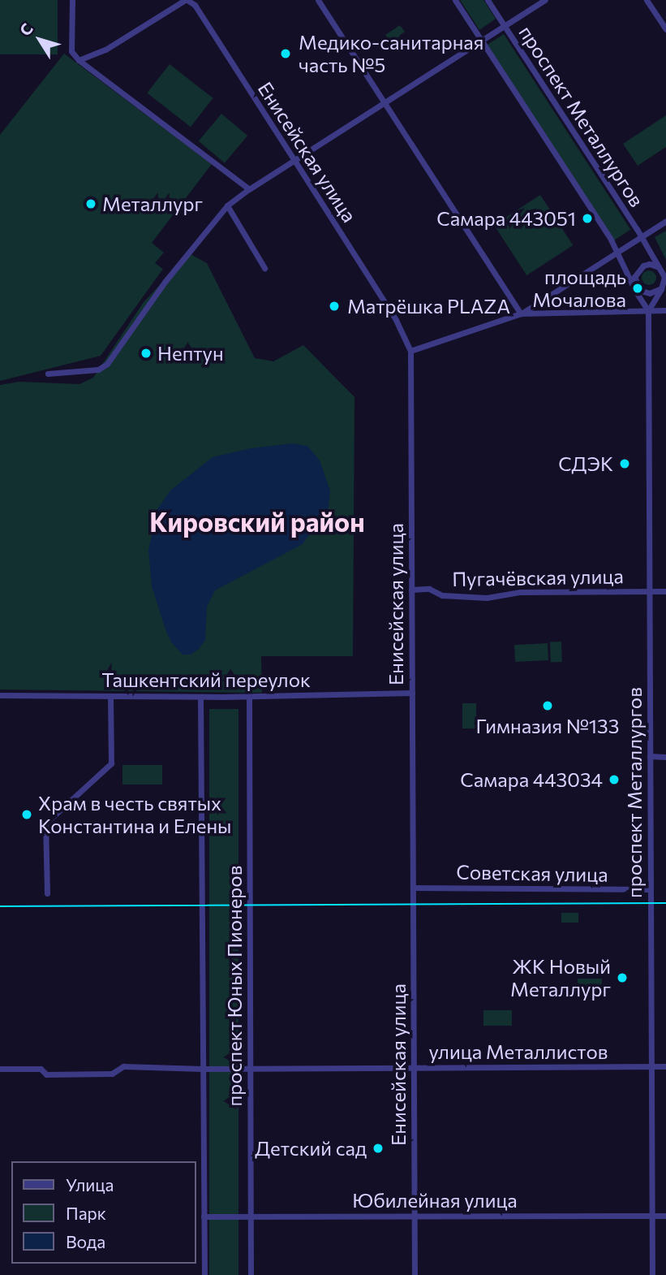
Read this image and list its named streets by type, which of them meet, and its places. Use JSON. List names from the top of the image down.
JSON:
{
  "streets": {
    "street": [
      "проспект Металлургов",
      "Енисейская улица",
      "Пугачёвская улица",
      "Ташкентский переулок",
      "Советская улица",
      "проспект Юных Пионеров",
      "улица Металлистов",
      "Юбилейная улица"
    ]
  },
  "crossings": [
    ["проспект Металлургов", "Пугачёвская улица"],
    ["проспект Металлургов", "Советская улица"],
    ["проспект Металлургов", "улица Металлистов"],
    ["проспект Металлургов", "Юбилейная улица"],
    ["Енисейская улица", "Пугачёвская улица"],
    ["Енисейская улица", "Ташкентский переулок"],
    ["Енисейская улица", "Советская улица"],
    ["Енисейская улица", "улица Металлистов"],
    ["Енисейская улица", "Юбилейная улица"],
    ["Ташкентский переулок", "проспект Юных Пионеров"],
    ["проспект Юных Пионеров", "улица Металлистов"],
    ["проспект Юных Пионеров", "Юбилейная улица"]
  ],
  "districts": ["Кировский район"],
  "places": [
    "Медико-санитарная часть №5",
    "Металлург",
    "Самара 443051",
    "площадь Мочалова",
    "Матрёшка PLAZA",
    "Нептун",
    "СДЭК",
    "Гимназия №133",
    "Самара 443034",
    "Храм в честь святых Константина и Елены",
    "ЖК Новый Металлург",
    "Детский сад"
  ],
  "legend": ["Улица", "Парк", "Вода"],
  "north": "top left"
}
